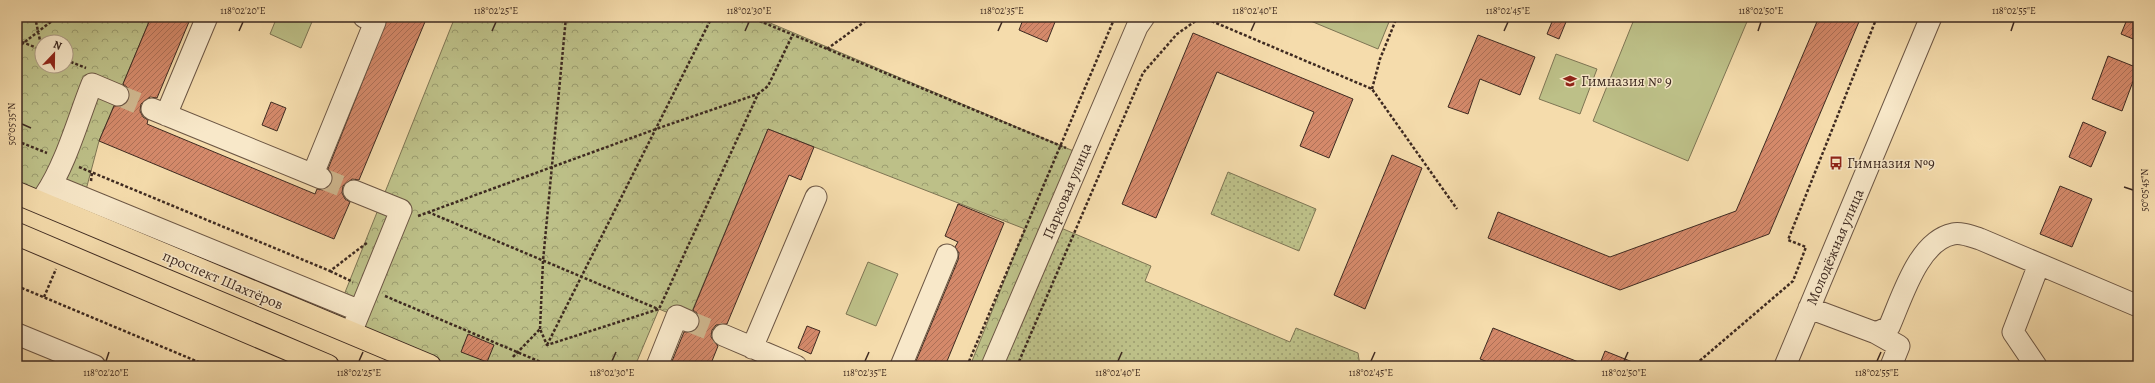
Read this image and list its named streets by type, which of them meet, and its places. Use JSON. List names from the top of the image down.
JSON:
{
  "streets": {
    "main road": ["проспект Шахтёров"],
    "street": ["Парковая улица", "Молодёжная улица"]
  },
  "places": {
    "school or university": ["Гимназия № 9"],
    "bus stop": ["Гимназия №9"]
  },
  "north": "top",
  "coordinates": [
    "118°02'20\"E",
    "118°02'25\"E",
    "118°02'30\"E",
    "118°02'35\"E",
    "118°02'40\"E",
    "118°02'45\"E",
    "118°02'50\"E",
    "118°02'55\"E",
    "50°05'35\"N",
    "50°05'45\"N"
  ]
}
